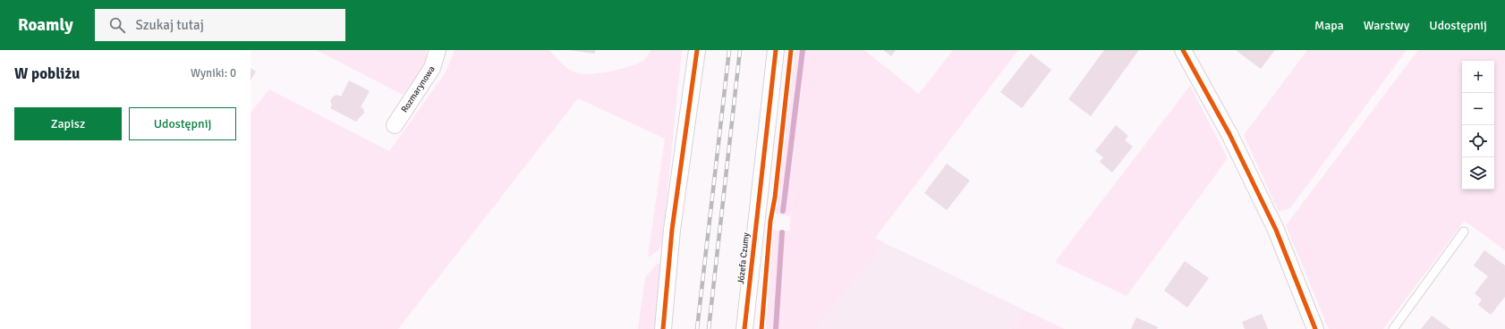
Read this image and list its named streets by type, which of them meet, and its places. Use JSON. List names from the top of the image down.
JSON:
{
  "streets": {
    "street": ["Rozmarynowa", "Józefa Czumy"]
  },
  "page": {
    "header": "Roamly",
    "search": "Szukaj tutaj",
    "nav": ["Mapa", "Warstwy", "Udostępnij"],
    "heading": ["W pobliżu", "Wyniki: 0"],
    "map_buttons": ["+", "−"],
    "buttons": ["Zapisz", "Udostępnij"]
  }
}
